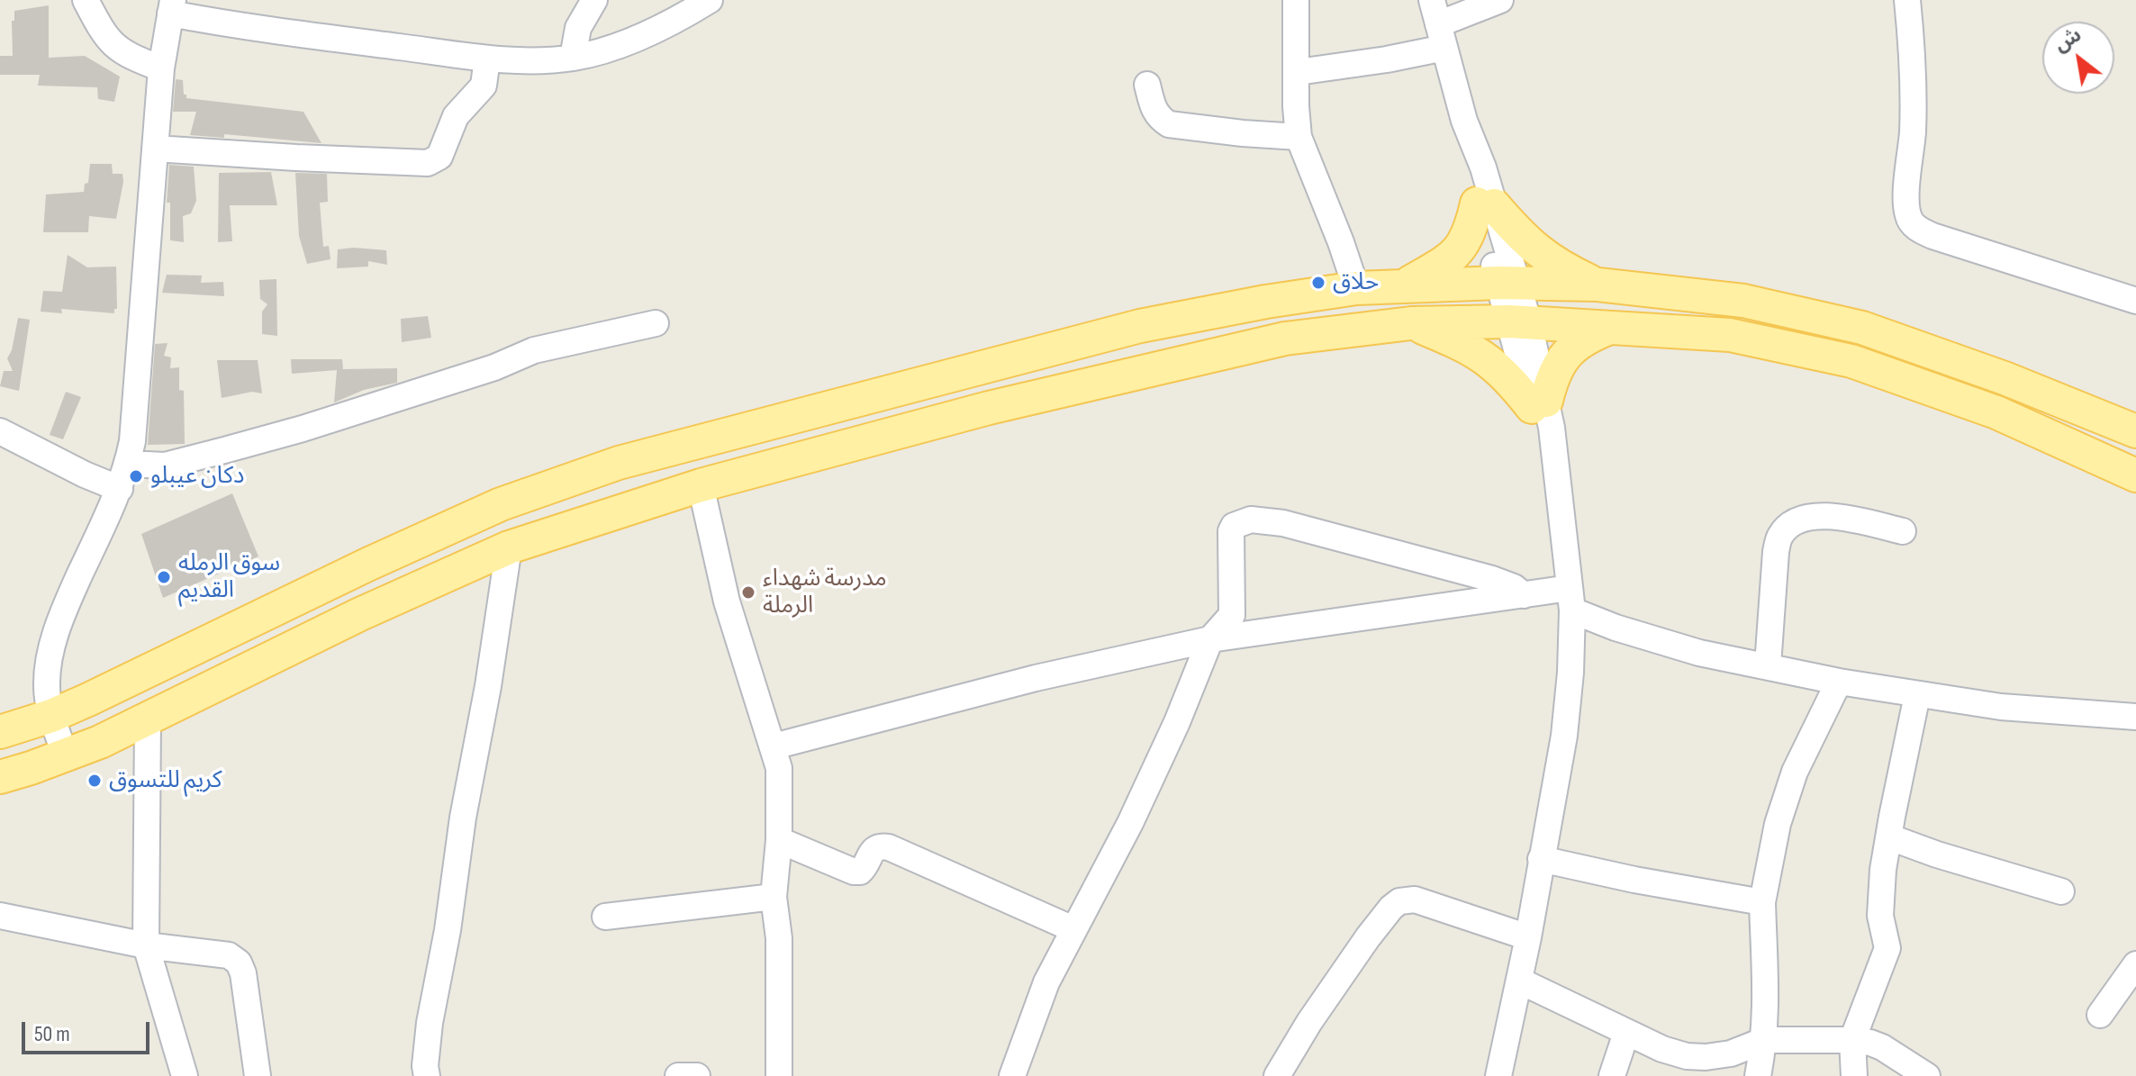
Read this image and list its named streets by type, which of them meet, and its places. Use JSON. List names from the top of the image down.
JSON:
{
  "places": [
    "حلاق",
    "دكان عيبلو",
    "سوق الرمله القديم",
    "مدرسة شهداء الرملة",
    "كريم للتسوق"
  ],
  "scale_bar": "50 m",
  "north": "top left"
}
